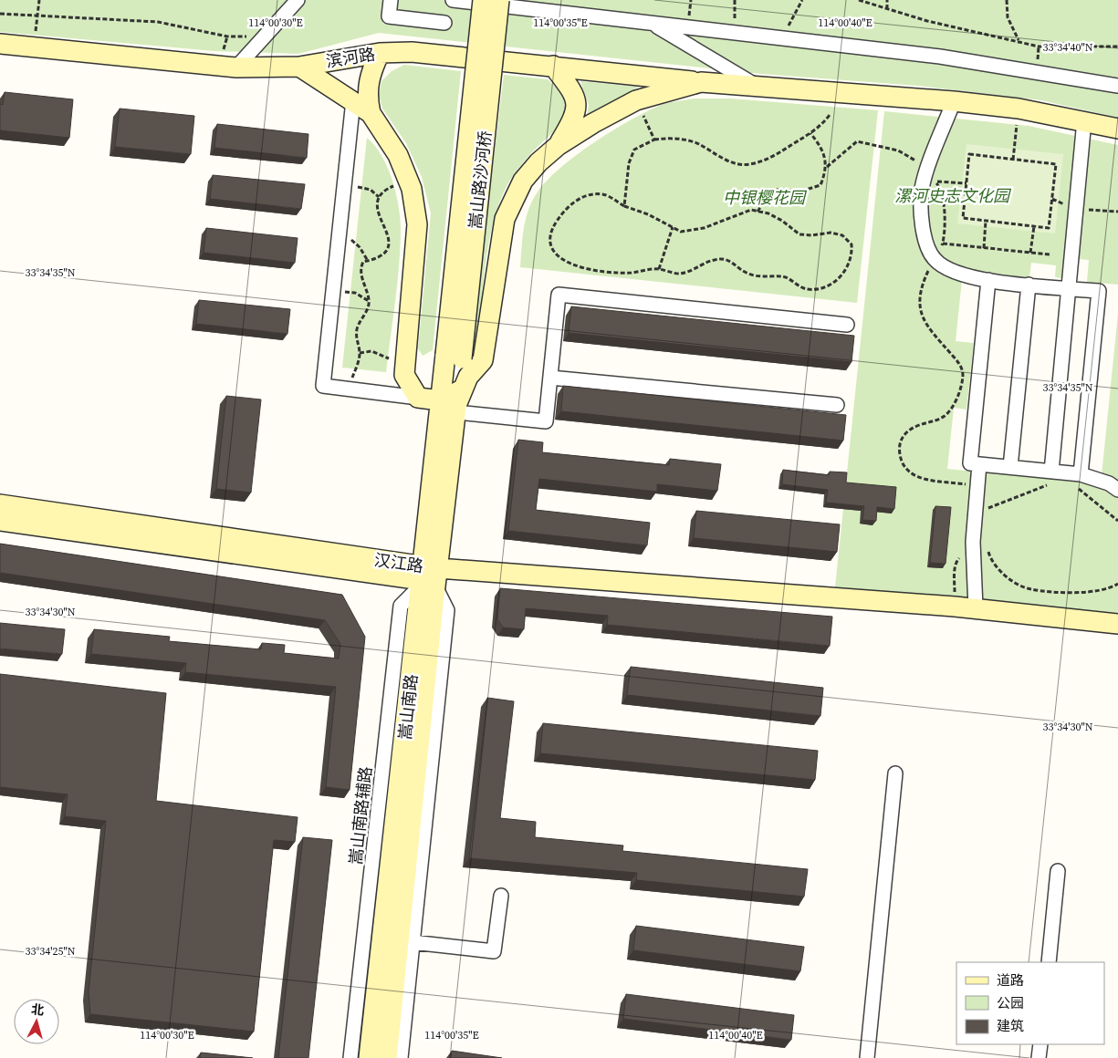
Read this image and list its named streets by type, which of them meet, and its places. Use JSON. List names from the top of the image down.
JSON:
{
  "streets": {
    "street": [
      "滨河路",
      "嵩山路沙河桥",
      "汉江路",
      "嵩山南路",
      "嵩山南路辅路"
    ]
  },
  "crossings": [
    ["嵩山路沙河桥", "嵩山南路"],
    ["汉江路", "嵩山南路"],
    ["汉江路", "嵩山南路辅路"],
    ["嵩山南路", "嵩山南路辅路"]
  ],
  "parks": ["漯河史志文化园", "中银樱花园"],
  "legend": ["道路", "公园", "建筑"],
  "north": "top",
  "coordinates": [
    "114°00'30\"E",
    "114°00'35\"E",
    "114°00'40\"E",
    "33°34'40\"N",
    "33°34'35\"N",
    "33°34'30\"N",
    "33°34'25\"N"
  ]
}
